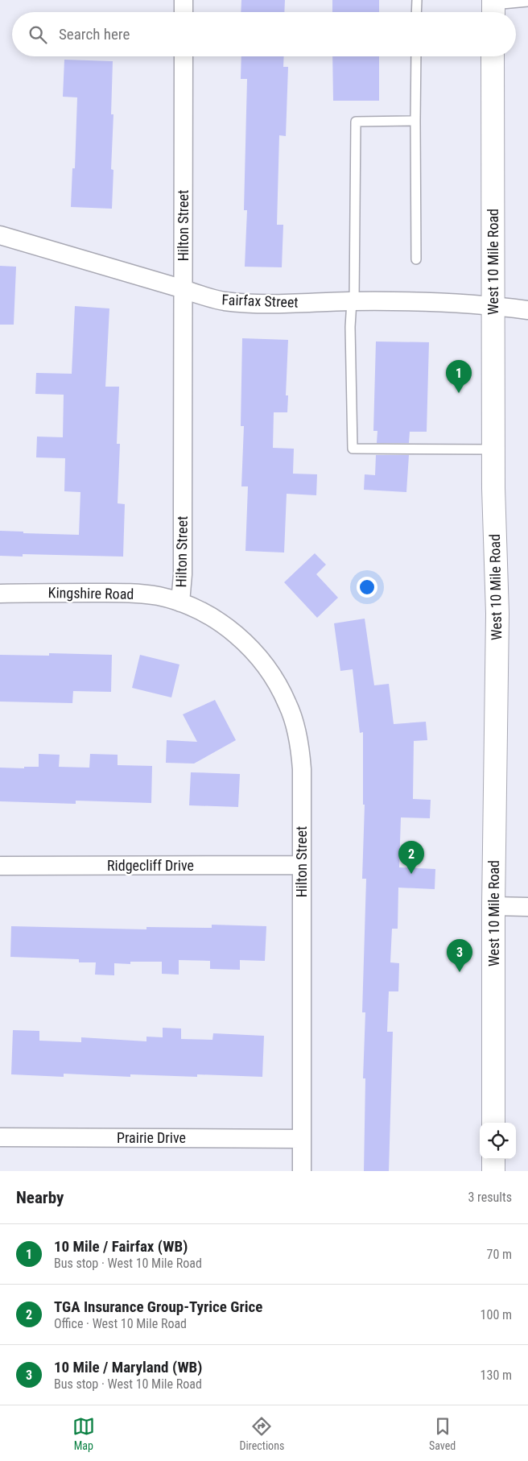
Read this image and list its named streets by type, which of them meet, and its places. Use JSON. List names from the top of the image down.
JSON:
{
  "streets": {
    "main road": ["West 10 Mile Road"],
    "street": [
      "Hilton Street",
      "Fairfax Street",
      "Kingshire Road",
      "Ridgecliff Drive",
      "Prairie Drive"
    ]
  },
  "crossings": [
    ["Hilton Street", "Fairfax Street"],
    ["Hilton Street", "Kingshire Road"],
    ["Hilton Street", "Ridgecliff Drive"],
    ["Hilton Street", "Prairie Drive"],
    ["West 10 Mile Road", "Fairfax Street"]
  ],
  "page": {
    "search": "Search here",
    "pins": ["1", "2", "3"],
    "heading": ["Nearby", "3 results"],
    "list": [
      {
        "mark": "1",
        "name": "10 Mile / Fairfax (WB)",
        "note": "Bus stop · West 10 Mile Road",
        "value": "70 m"
      },
      {
        "mark": "2",
        "name": "TGA Insurance Group-Tyrice Grice",
        "note": "Office · West 10 Mile Road",
        "value": "100 m"
      },
      {
        "mark": "3",
        "name": "10 Mile / Maryland (WB)",
        "note": "Bus stop · West 10 Mile Road",
        "value": "130 m"
      }
    ],
    "nav": ["Map", "Directions", "Saved"]
  }
}
